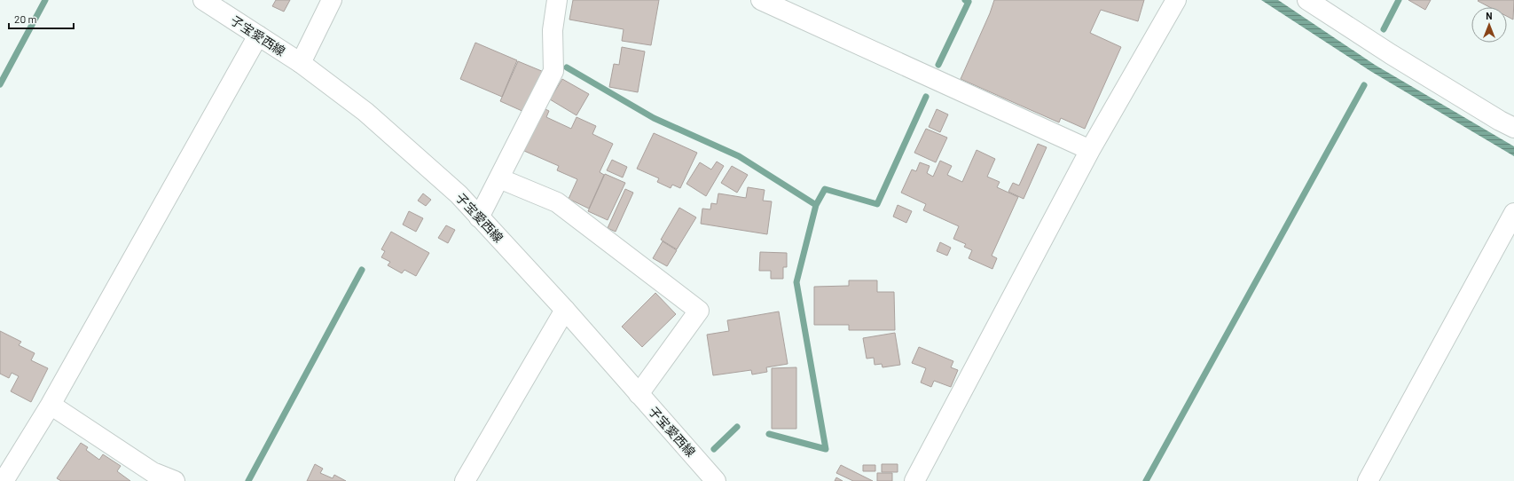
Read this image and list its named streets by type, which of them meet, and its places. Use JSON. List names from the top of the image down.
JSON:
{
  "streets": {
    "street": ["子宝愛西線"]
  },
  "scale_bar": "20 m",
  "north": "top"
}
